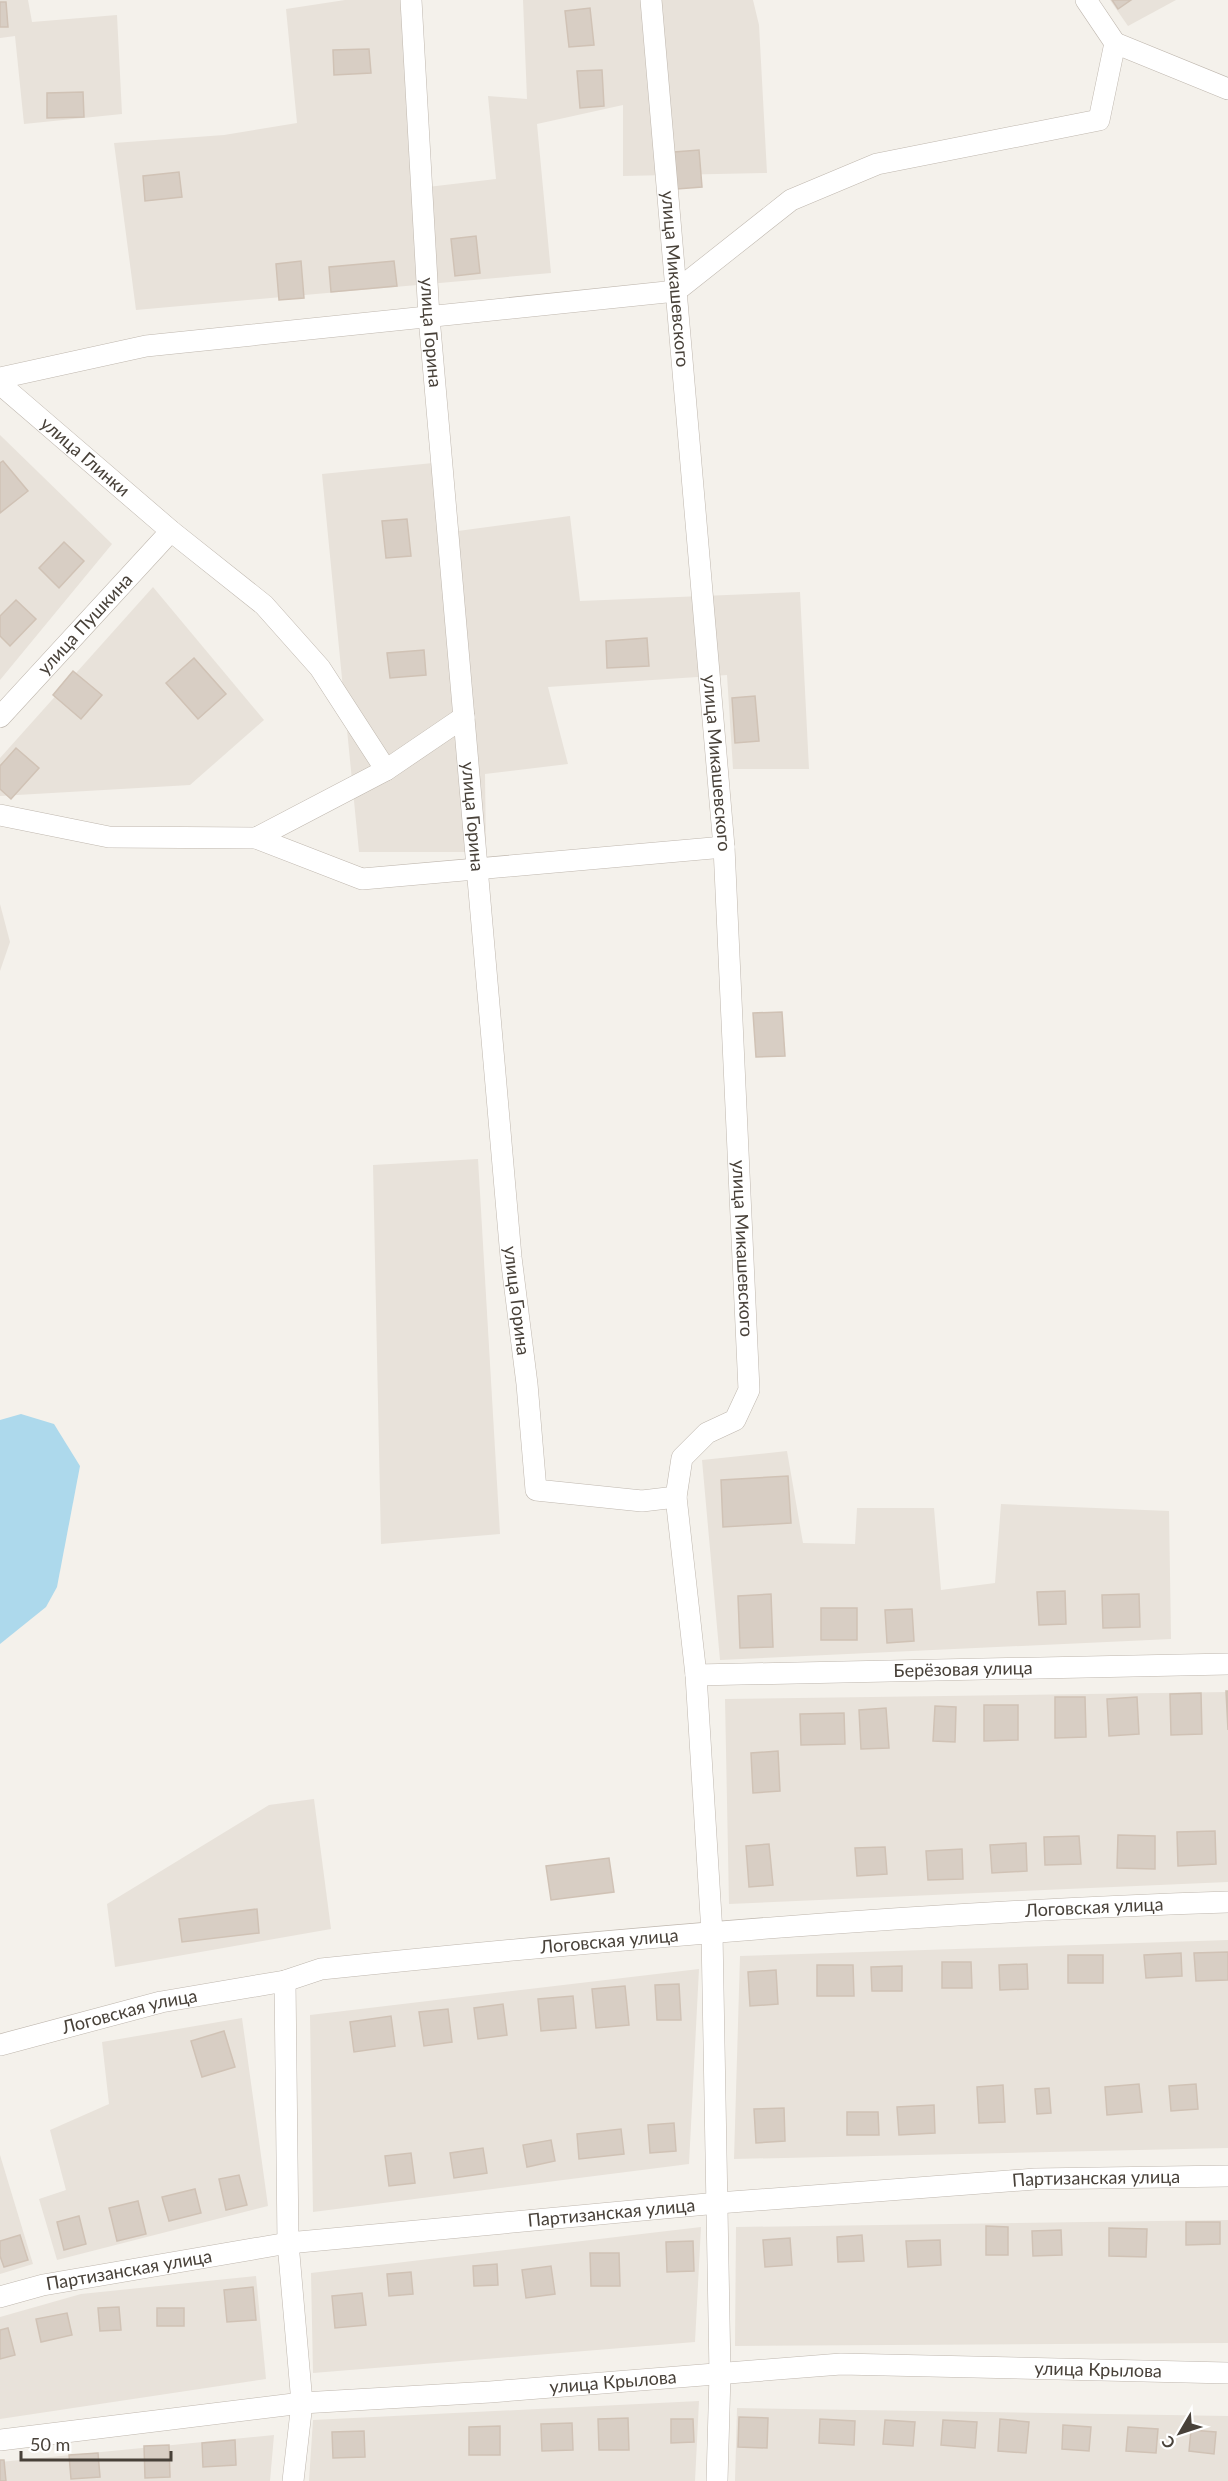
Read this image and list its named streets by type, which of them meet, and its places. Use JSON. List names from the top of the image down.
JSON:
{
  "streets": {
    "street": [
      "улица Микашевского",
      "улица Горина",
      "улица Глинки",
      "улица Пушкина",
      "Берёзовая улица",
      "Логовская улица",
      "Партизанская улица",
      "улица Крылова"
    ]
  },
  "crossings": [
    ["улица Микашевского", "улица Горина"],
    ["улица Микашевского", "Берёзовая улица"],
    ["улица Микашевского", "Логовская улица"],
    ["улица Микашевского", "Партизанская улица"],
    ["улица Микашевского", "улица Крылова"],
    ["улица Глинки", "улица Пушкина"]
  ],
  "scale_bar": "50 m",
  "north": "bottom left"
}
